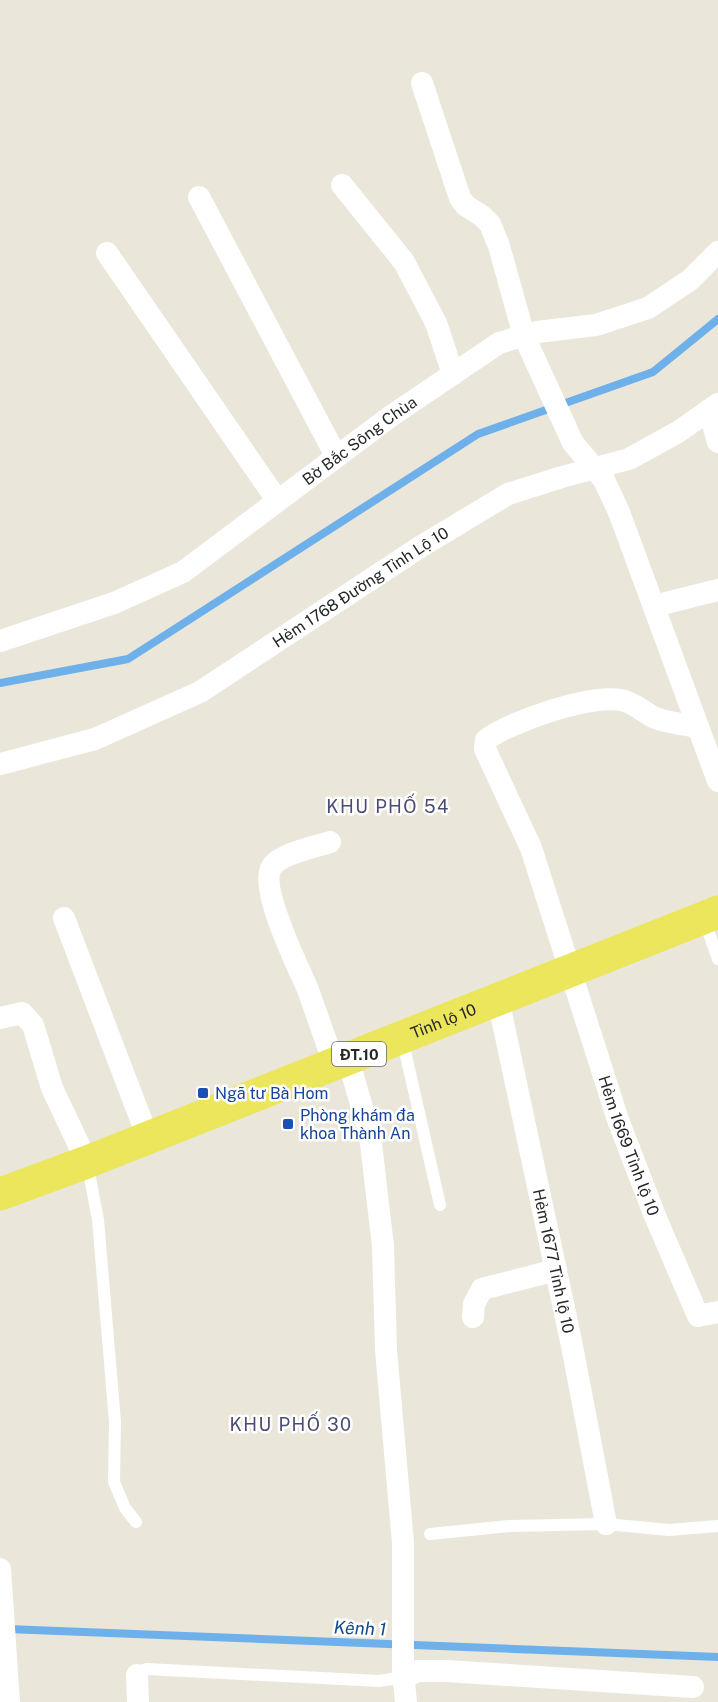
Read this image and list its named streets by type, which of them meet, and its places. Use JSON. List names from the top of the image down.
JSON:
{
  "streets": {
    "main road": ["Tỉnh lộ 10", "ĐT.10"],
    "street": [
      "Bờ Bắc Sông Chùa",
      "Hẻm 1768 Đường Tỉnh Lộ 10",
      "Hẻm 1669 Tỉnh lộ 10",
      "Hẻm 1677 Tỉnh lộ 10"
    ]
  },
  "crossings": [
    ["Tỉnh lộ 10", "Hẻm 1669 Tỉnh lộ 10"],
    ["Tỉnh lộ 10", "Hẻm 1677 Tỉnh lộ 10"]
  ],
  "districts": ["KHU PHỐ 54", "KHU PHỐ 30"],
  "water": ["Kênh 1"],
  "places": {
    "transit": ["Ngã tư Bà Hom", "Phòng khám đa khoa Thành An"]
  }
}
